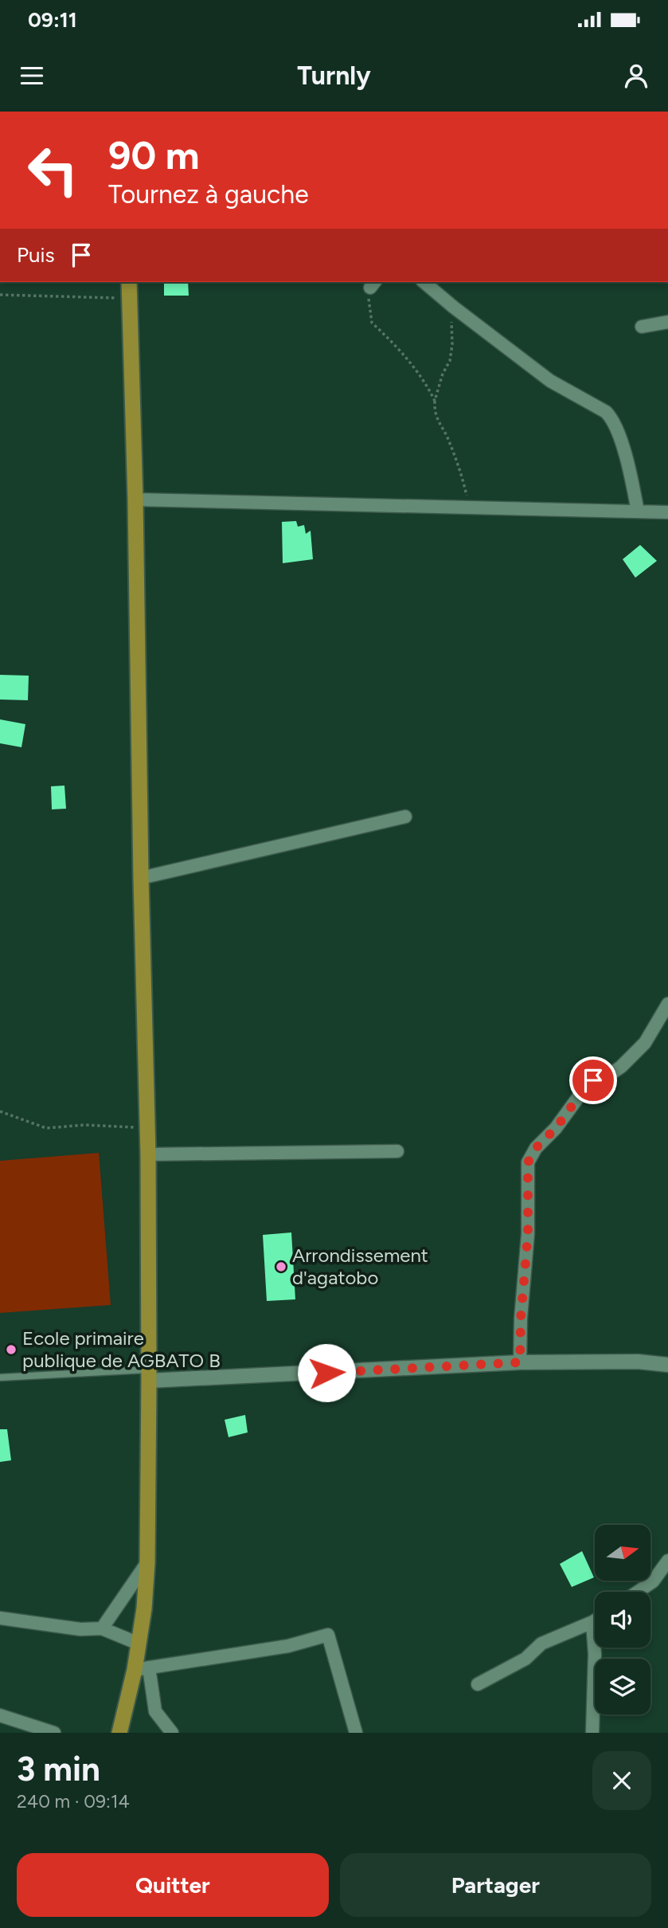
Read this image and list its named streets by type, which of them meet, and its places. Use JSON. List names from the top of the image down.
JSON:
{
  "places": ["Arrondissement d'agatobo", "Ecole primaire publique de AGBATO B"],
  "north": "right",
  "page": {
    "status": "09:11",
    "header": "Turnly",
    "turn": ["90 m", "Tournez à gauche"],
    "then": "Puis",
    "heading": ["3 min", "240 m · 09:14"],
    "buttons": ["Quitter", "Partager"]
  }
}
